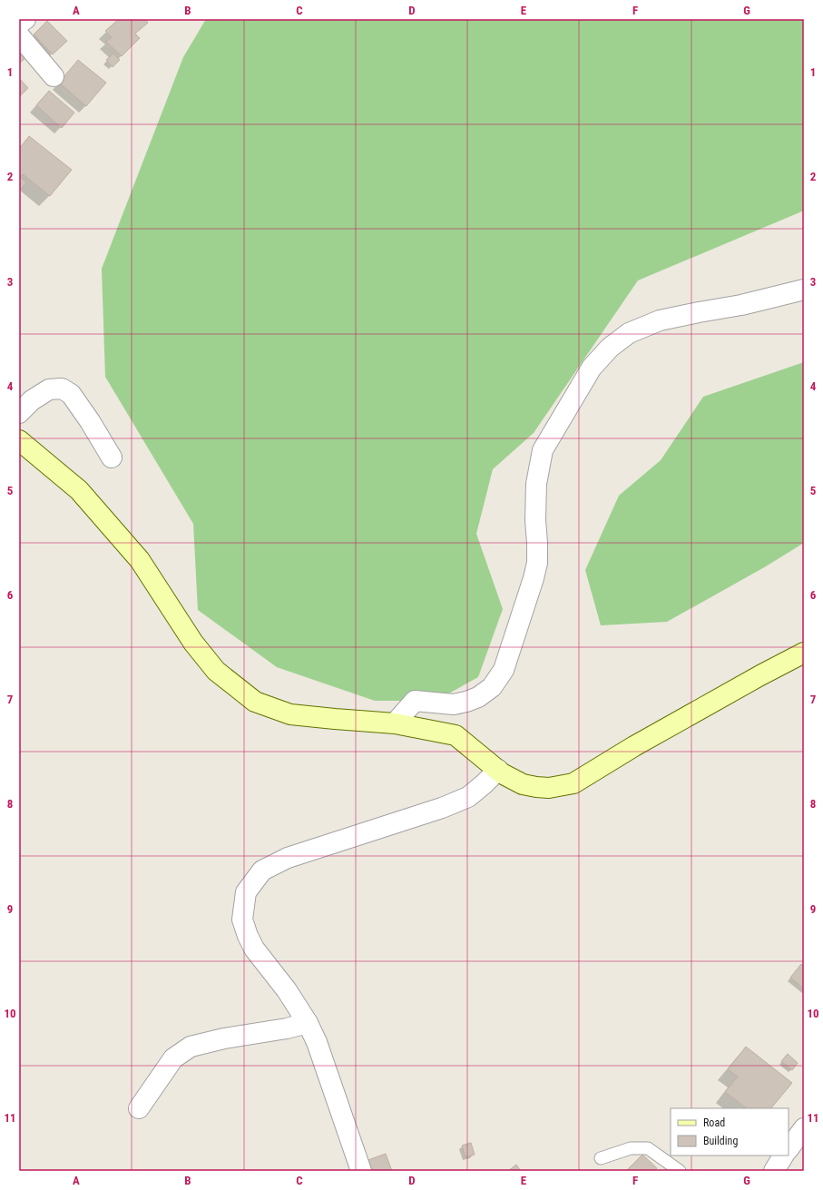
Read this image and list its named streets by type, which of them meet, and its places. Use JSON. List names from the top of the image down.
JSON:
{
  "legend": ["Road", "Building"],
  "grid": {
    "columns": [
      "A",
      "B",
      "C",
      "D",
      "E",
      "F",
      "G"
    ],
    "rows": [
      "1",
      "2",
      "3",
      "4",
      "5",
      "6",
      "7",
      "8",
      "9",
      "10",
      "11"
    ]
  }
}
